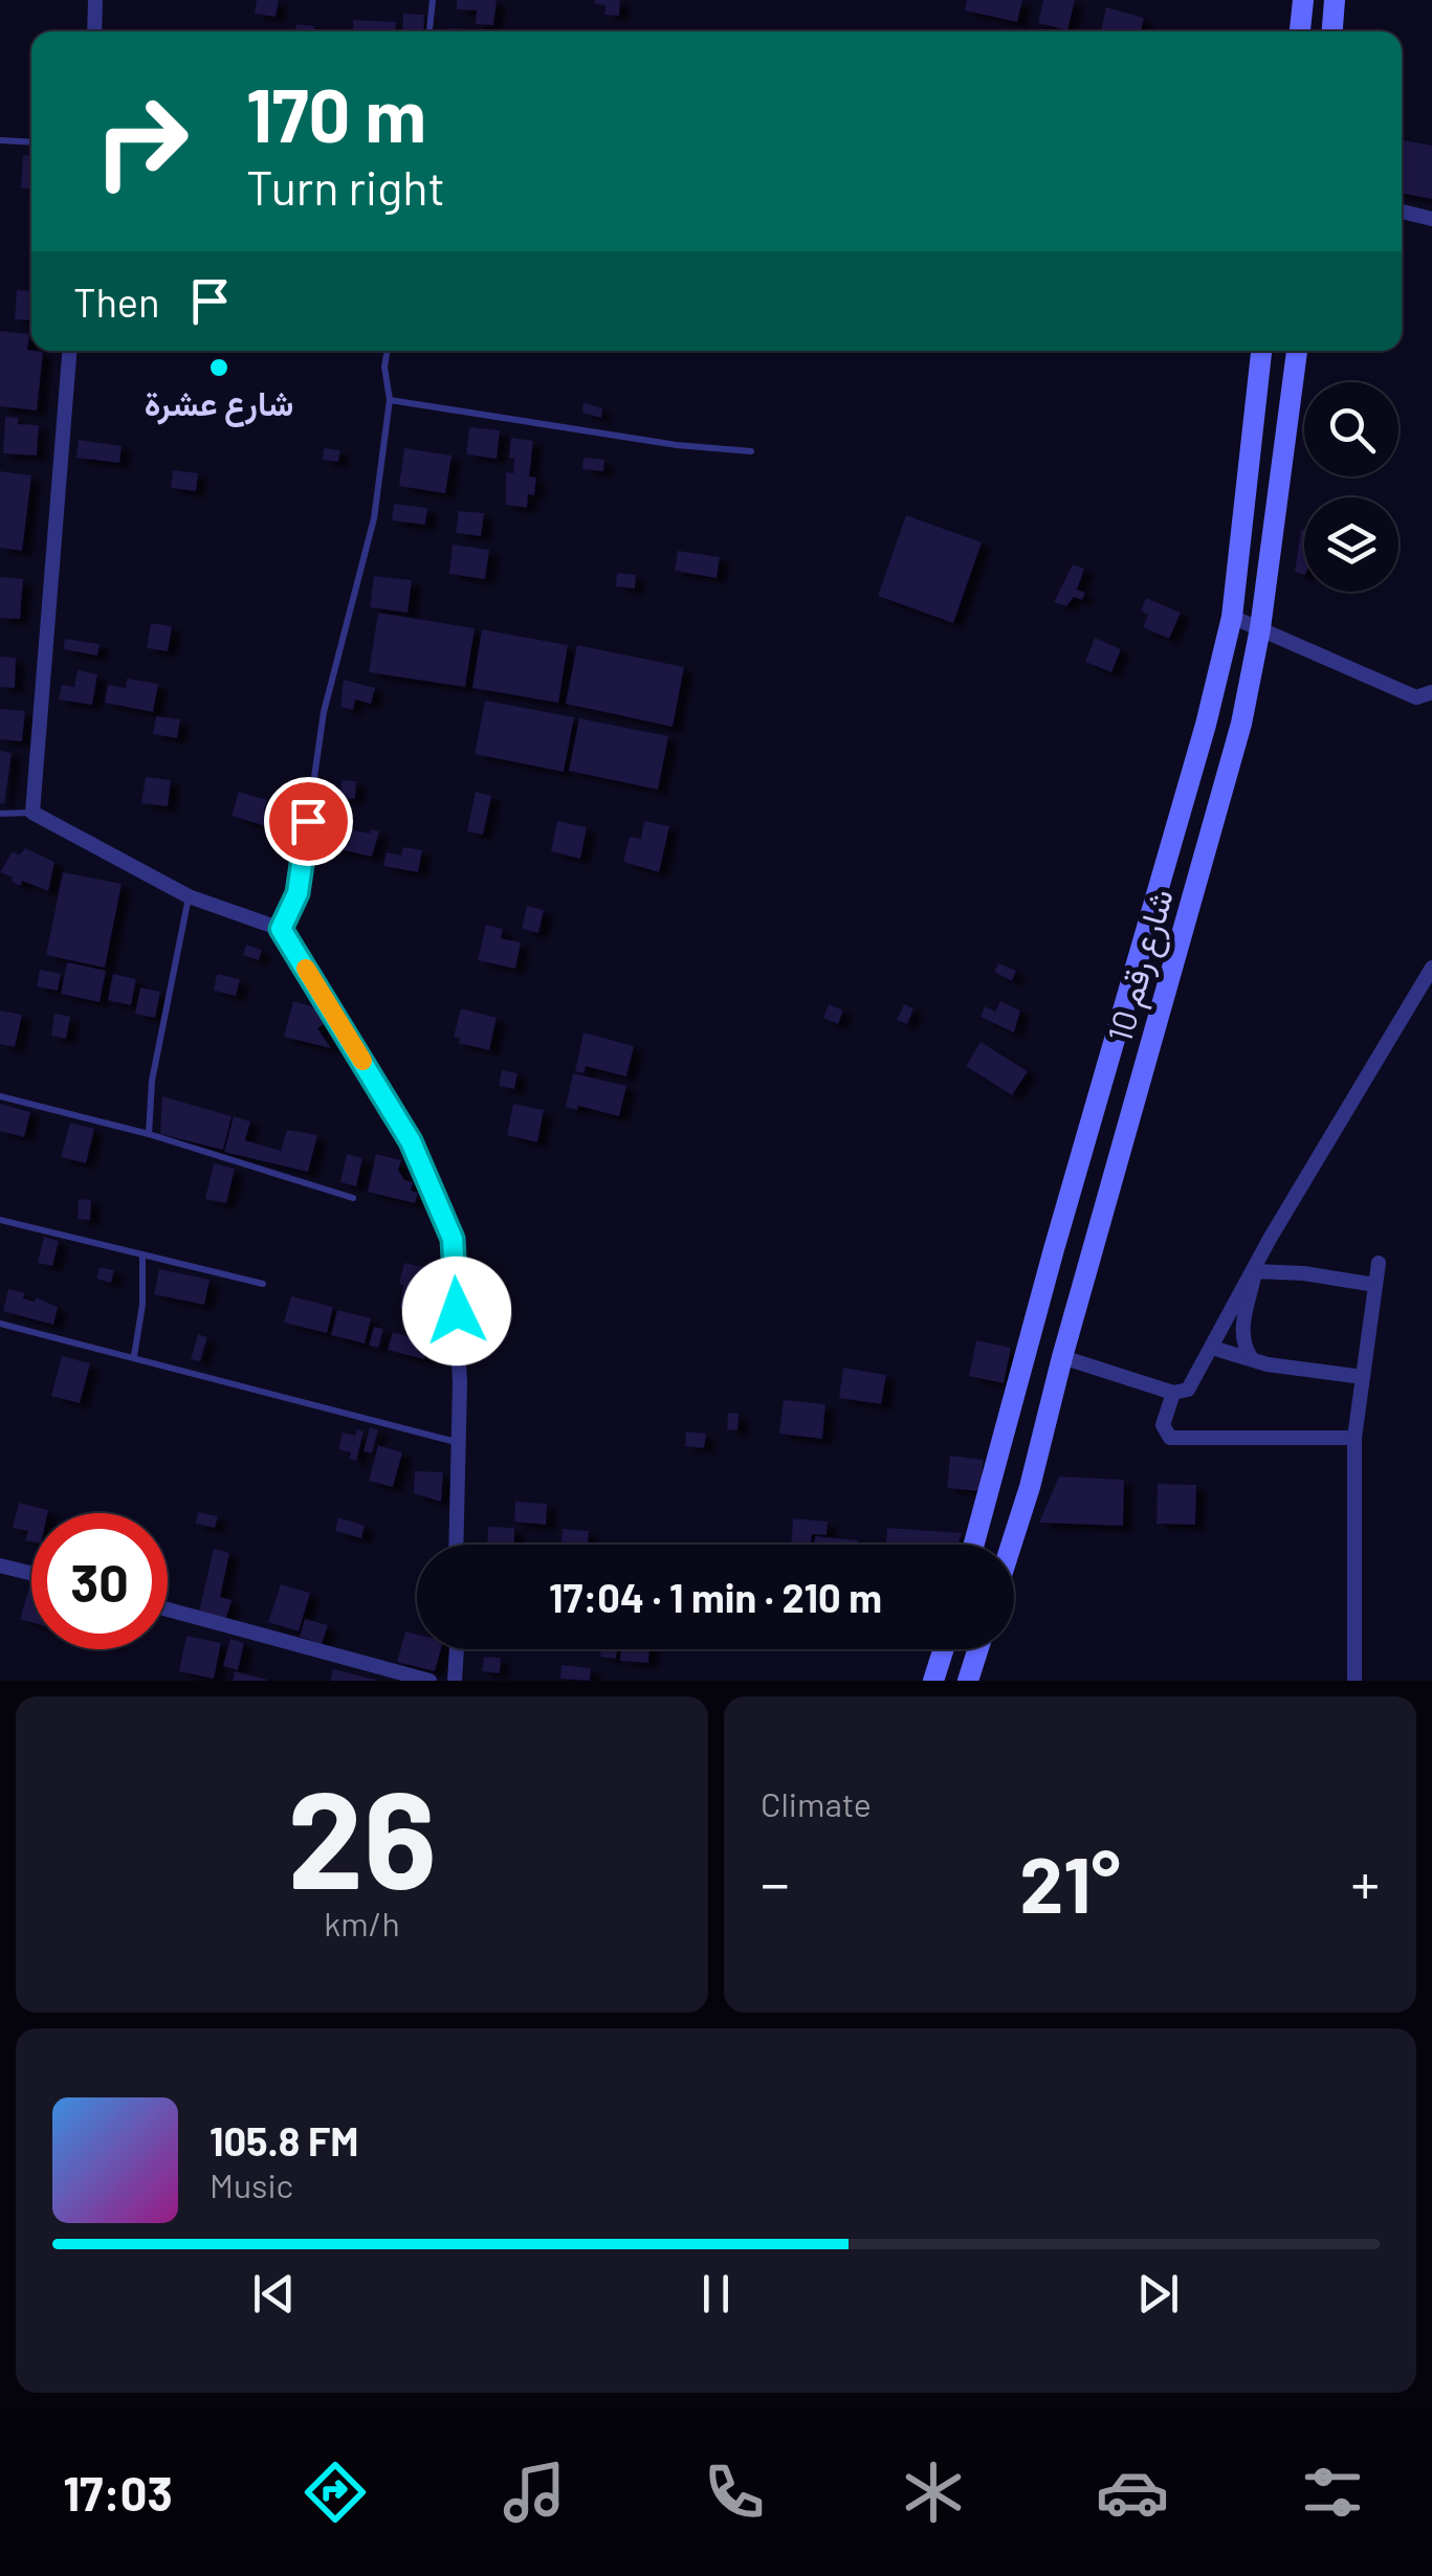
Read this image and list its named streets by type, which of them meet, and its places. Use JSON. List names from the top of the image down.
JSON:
{
  "streets": {
    "main road": ["شارع رقم 10"]
  },
  "places": ["شارع عشرة"],
  "page": {
    "turn": ["170 m", "Turn right"],
    "then": "Then",
    "limit": "30",
    "trip": "17:04 · 1 min · 210 m",
    "tile": [
      ["26", "km/h"],
      "Climate"
    ],
    "heat": ["−", "21°", "+"],
    "song": ["105.8 FM", "Music"],
    "tabs": "17:03"
  }
}
